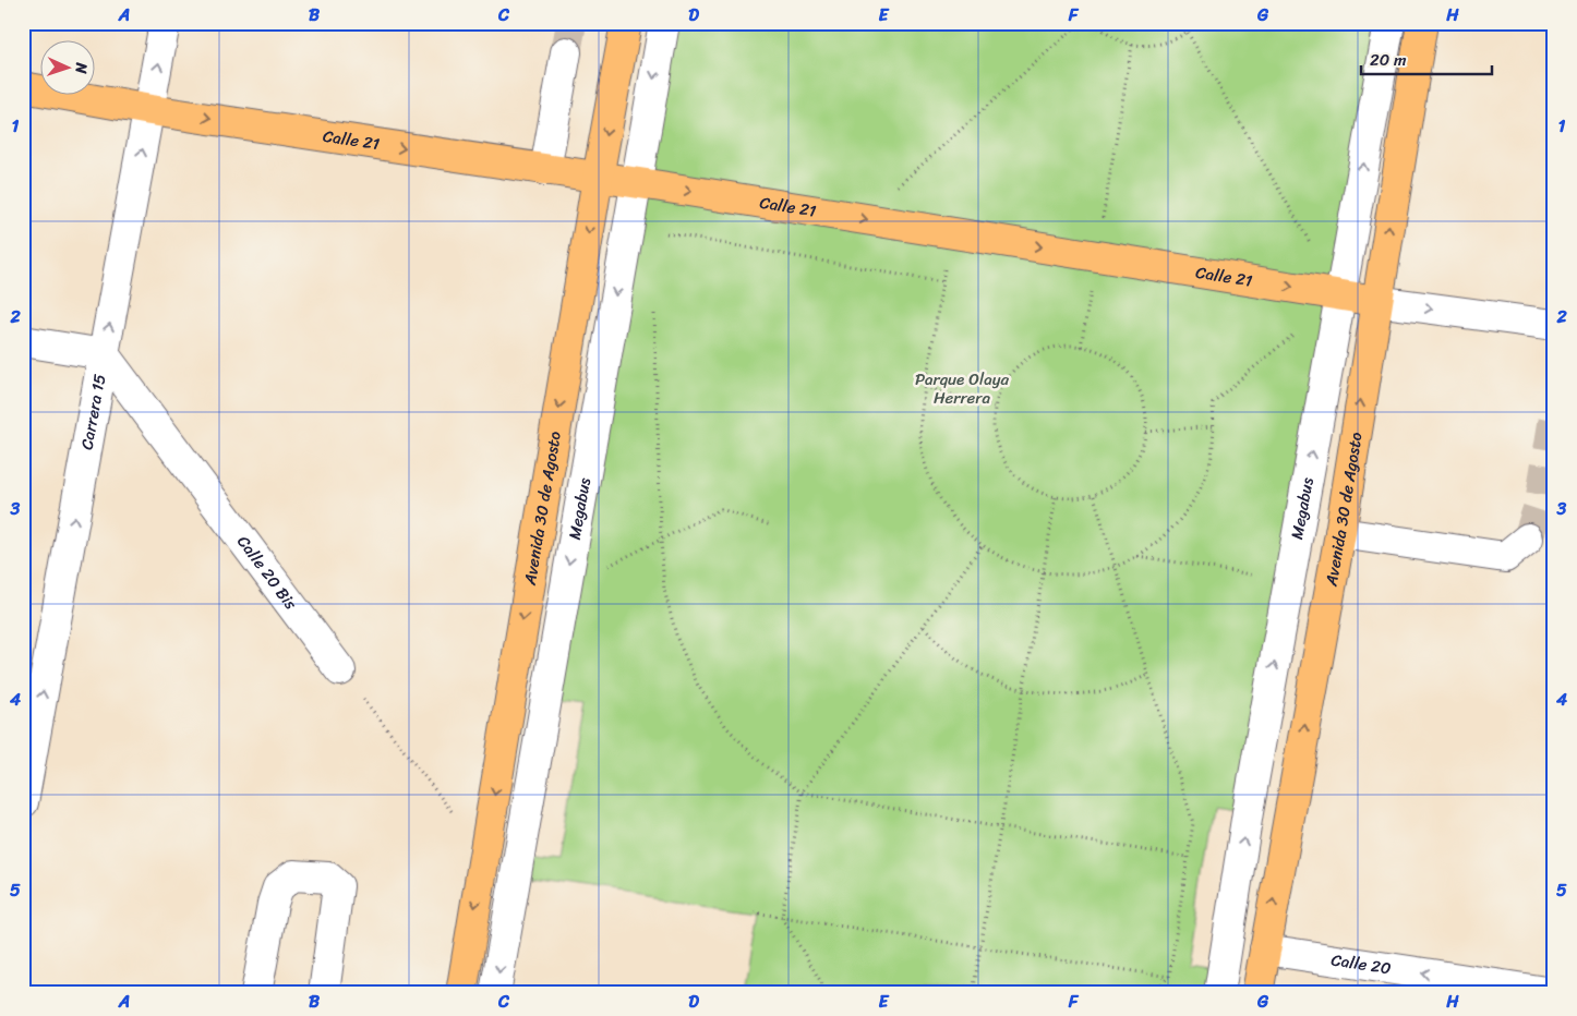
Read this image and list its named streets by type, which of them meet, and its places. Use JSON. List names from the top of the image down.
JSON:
{
  "streets": {
    "main road": ["Calle 21", "Avenida 30 de Agosto"],
    "street": [
      "Carrera 15",
      "Megabus",
      "Calle 20 Bis",
      "Calle 20"
    ]
  },
  "crossings": [
    ["Calle 21", "Carrera 15"],
    ["Calle 21", "Avenida 30 de Agosto"],
    ["Calle 21", "Megabus"],
    ["Carrera 15", "Calle 20 Bis"],
    ["Avenida 30 de Agosto", "Calle 20"]
  ],
  "one_way": ["Calle 21", "Carrera 15", "Calle 20"],
  "parks": ["Parque Olaya Herrera"],
  "scale_bar": "20 m",
  "north": "right",
  "grid": {
    "columns": [
      "A",
      "B",
      "C",
      "D",
      "E",
      "F",
      "G",
      "H"
    ],
    "rows": [
      "1",
      "2",
      "3",
      "4",
      "5"
    ]
  }
}
